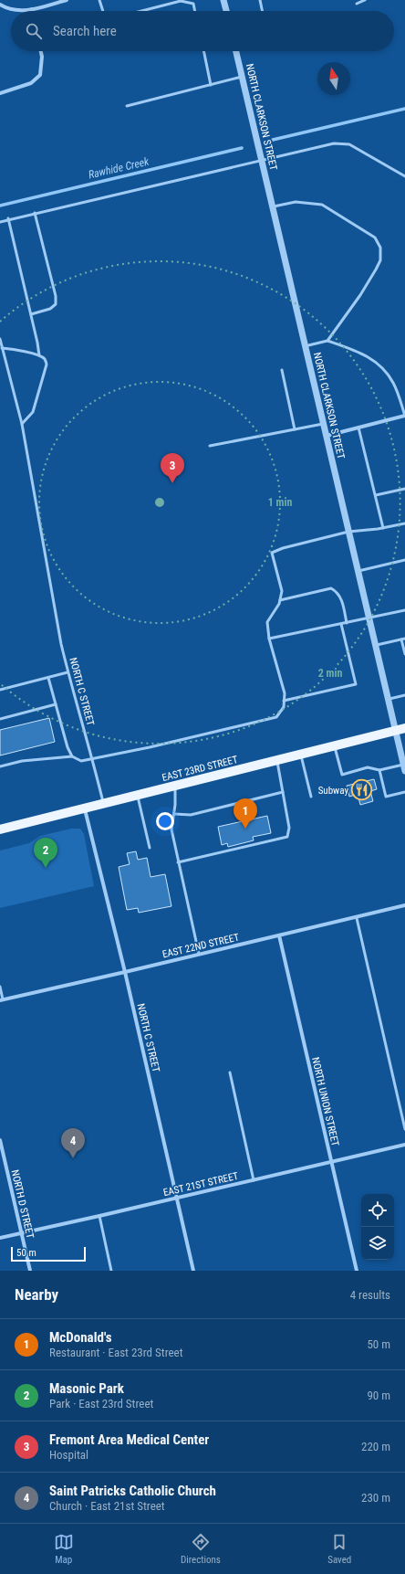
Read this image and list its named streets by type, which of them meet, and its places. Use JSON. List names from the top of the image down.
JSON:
{
  "streets": {
    "main road": ["EAST 23RD STREET"],
    "street": [
      "NORTH CLARKSON STREET",
      "NORTH C STREET",
      "EAST 22ND STREET",
      "NORTH UNION STREET",
      "EAST 21ST STREET",
      "NORTH D STREET"
    ]
  },
  "crossings": [
    ["NORTH CLARKSON STREET", "EAST 23RD STREET"],
    ["NORTH C STREET", "EAST 23RD STREET"],
    ["NORTH C STREET", "EAST 22ND STREET"],
    ["NORTH C STREET", "EAST 21ST STREET"],
    ["EAST 22ND STREET", "NORTH UNION STREET"],
    ["NORTH UNION STREET", "EAST 21ST STREET"],
    ["EAST 21ST STREET", "NORTH D STREET"]
  ],
  "water": ["Rawhide Creek"],
  "places": {
    "restaurant": ["Subway"]
  },
  "scale_bar": "50 m",
  "north": "top",
  "page": {
    "search": "Search here",
    "pins": [
      "3",
      "1",
      "2",
      "4"
    ],
    "scale": "50 m",
    "heading": ["Nearby", "4 results"],
    "list": [
      {
        "mark": "1",
        "name": "McDonald's",
        "note": "Restaurant · East 23rd Street",
        "value": "50 m"
      },
      {
        "mark": "2",
        "name": "Masonic Park",
        "note": "Park · East 23rd Street",
        "value": "90 m"
      },
      {
        "mark": "3",
        "name": "Fremont Area Medical Center",
        "note": "Hospital",
        "value": "220 m"
      },
      {
        "mark": "4",
        "name": "Saint Patricks Catholic Church",
        "note": "Church · East 21st Street",
        "value": "230 m"
      }
    ],
    "nav": ["Map", "Directions", "Saved"]
  },
  "rings": ["1 min", "2 min"]
}
